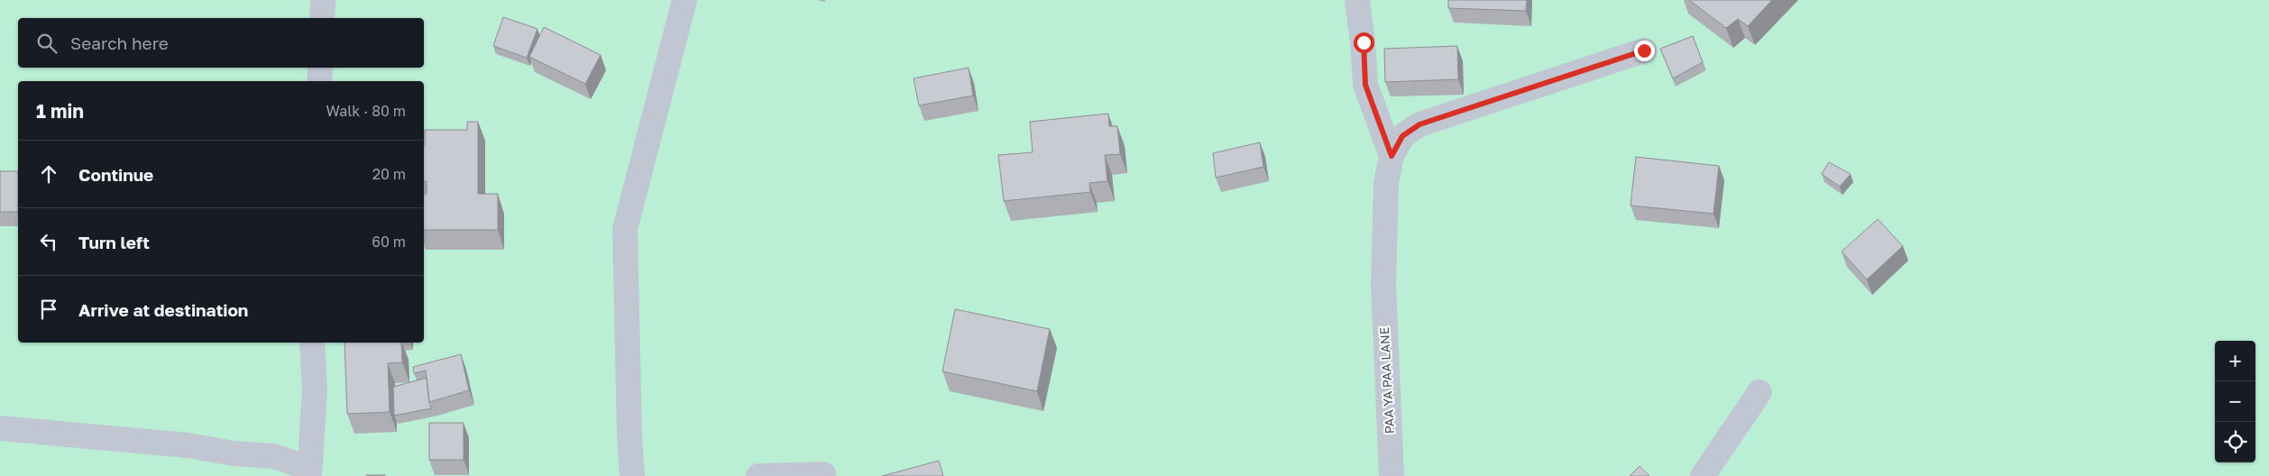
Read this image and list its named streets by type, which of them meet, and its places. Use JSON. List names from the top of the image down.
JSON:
{
  "streets": {
    "street": ["PAA YA PAA LANE"]
  },
  "page": {
    "search": "Search here",
    "heading": ["1 min", "Walk · 80 m"],
    "list": [
      ["Continue", "20 m"],
      ["Turn left", "60 m"],
      "Arrive at destination"
    ],
    "map_buttons": ["+", "−"]
  }
}
